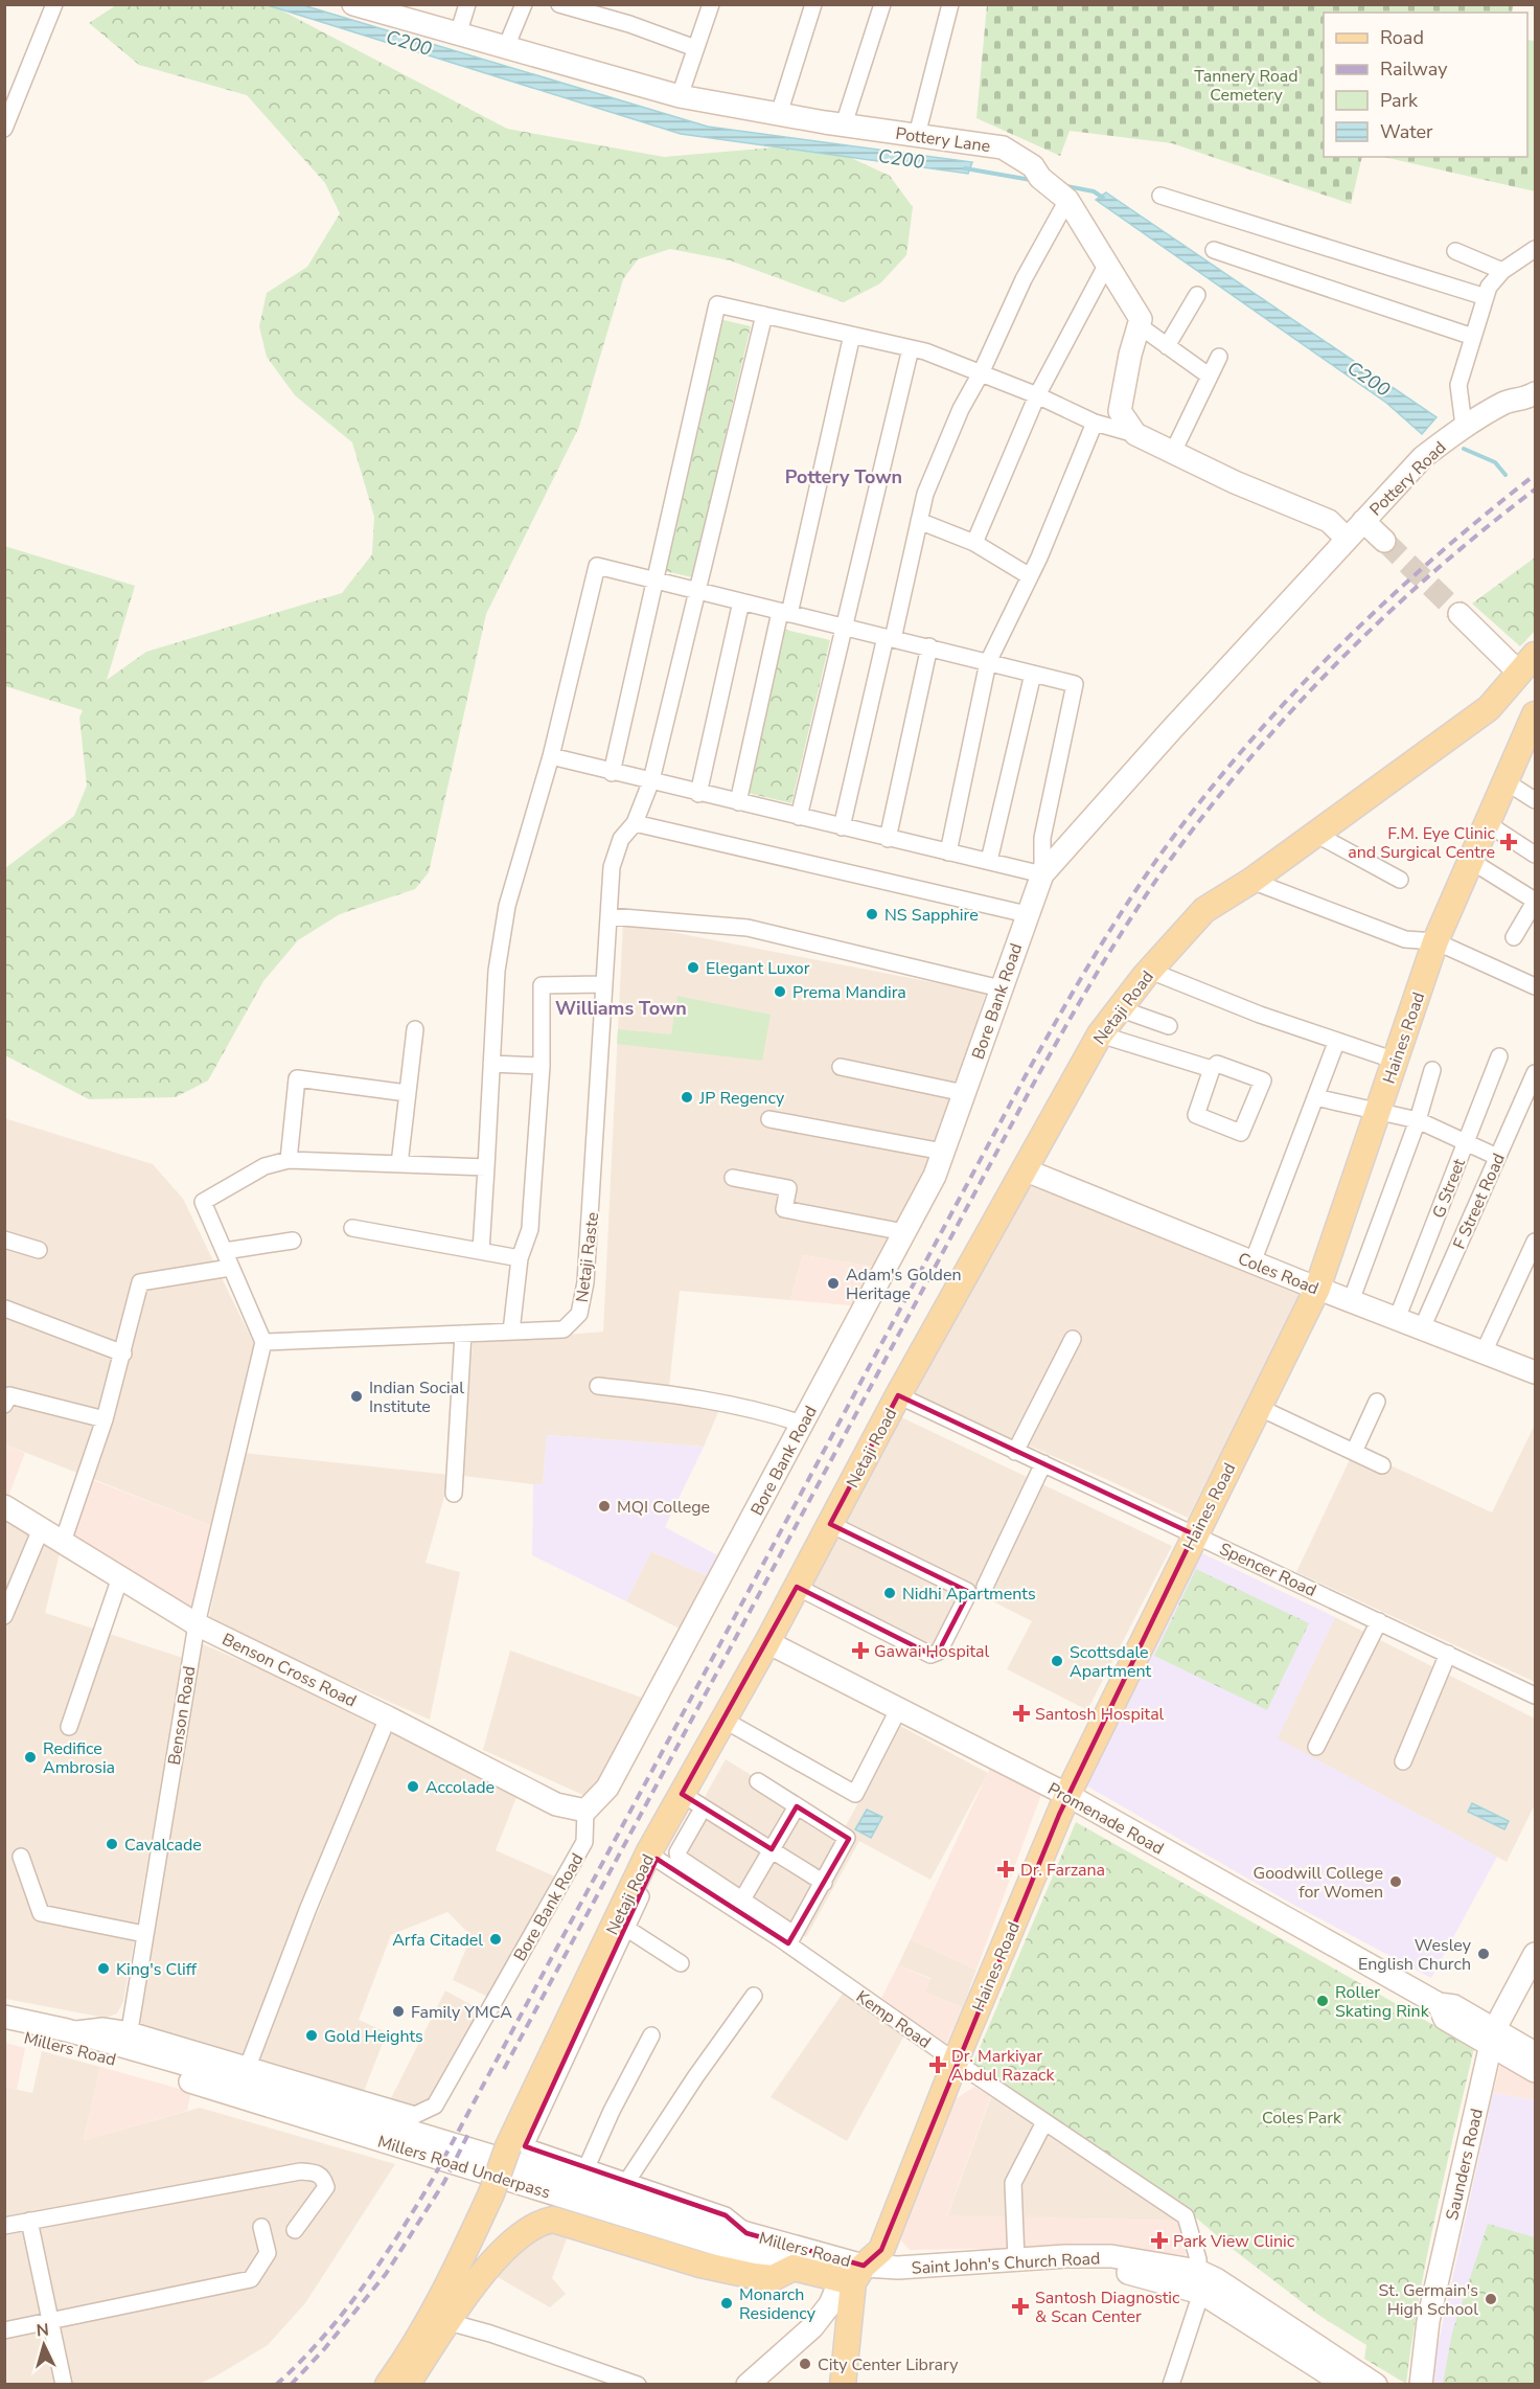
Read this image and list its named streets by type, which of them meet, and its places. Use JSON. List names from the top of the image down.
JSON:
{
  "streets": {
    "main road": ["Netaji Road", "Haines Road"],
    "street": [
      "Pottery Lane",
      "Pottery Road",
      "Bore Bank Road",
      "G Street",
      "F Street Road",
      "Netaji Raste",
      "Coles Road",
      "Spencer Road",
      "Benson Cross Road",
      "Benson Road",
      "Promenade Road",
      "Kemp Road",
      "Millers Road",
      "Saunders Road",
      "Millers Road Underpass",
      "Saint John's Church Road"
    ]
  },
  "crossings": [
    ["Pottery Road", "Bore Bank Road"],
    ["Bore Bank Road", "Benson Cross Road"],
    ["Bore Bank Road", "Benson Road"],
    ["Netaji Road", "Coles Road"],
    ["Netaji Road", "Spencer Road"],
    ["Netaji Road", "Promenade Road"],
    ["Netaji Road", "Kemp Road"],
    ["Haines Road", "Coles Road"],
    ["Haines Road", "Spencer Road"],
    ["Haines Road", "Promenade Road"],
    ["Haines Road", "Kemp Road"],
    ["Haines Road", "Millers Road"],
    ["Haines Road", "Saint John's Church Road"],
    ["G Street", "Coles Road"],
    ["F Street Road", "Coles Road"],
    ["Netaji Raste", "Benson Road"],
    ["Benson Cross Road", "Benson Road"],
    ["Promenade Road", "Saunders Road"],
    ["Kemp Road", "Saint John's Church Road"],
    ["Millers Road", "Millers Road Underpass"],
    ["Millers Road", "Saint John's Church Road"]
  ],
  "districts": ["Pottery Town", "Williams Town"],
  "water": ["C200"],
  "parks": ["Tannery Road Cemetery", "Coles Park"],
  "places": {
    "health": [
      "F.M. Eye Clinic and Surgical Centre",
      "Gawai Hospital",
      "Santosh Hospital",
      "Dr. Farzana",
      "Dr. Markiyar Abdul Razack",
      "Park View Clinic",
      "Santosh Diagnostic & Scan Center"
    ],
    "other": [
      "NS Sapphire",
      "Elegant Luxor",
      "Prema Mandira",
      "JP Regency",
      "Adam's Golden Heritage",
      "Indian Social Institute",
      "MQI College",
      "Nidhi Apartments",
      "Scottsdale Apartment",
      "Redifice Ambrosia",
      "Accolade",
      "Cavalcade",
      "Goodwill College for Women",
      "Arfa Citadel",
      "Wesley English Church",
      "King's Cliff",
      "Roller Skating Rink",
      "Family YMCA",
      "Gold Heights",
      "St. Germain's High School",
      "Monarch Residency",
      "City Center Library"
    ]
  },
  "legend": [
    "Road",
    "Railway",
    "Park",
    "Water"
  ],
  "north": "top"
}
